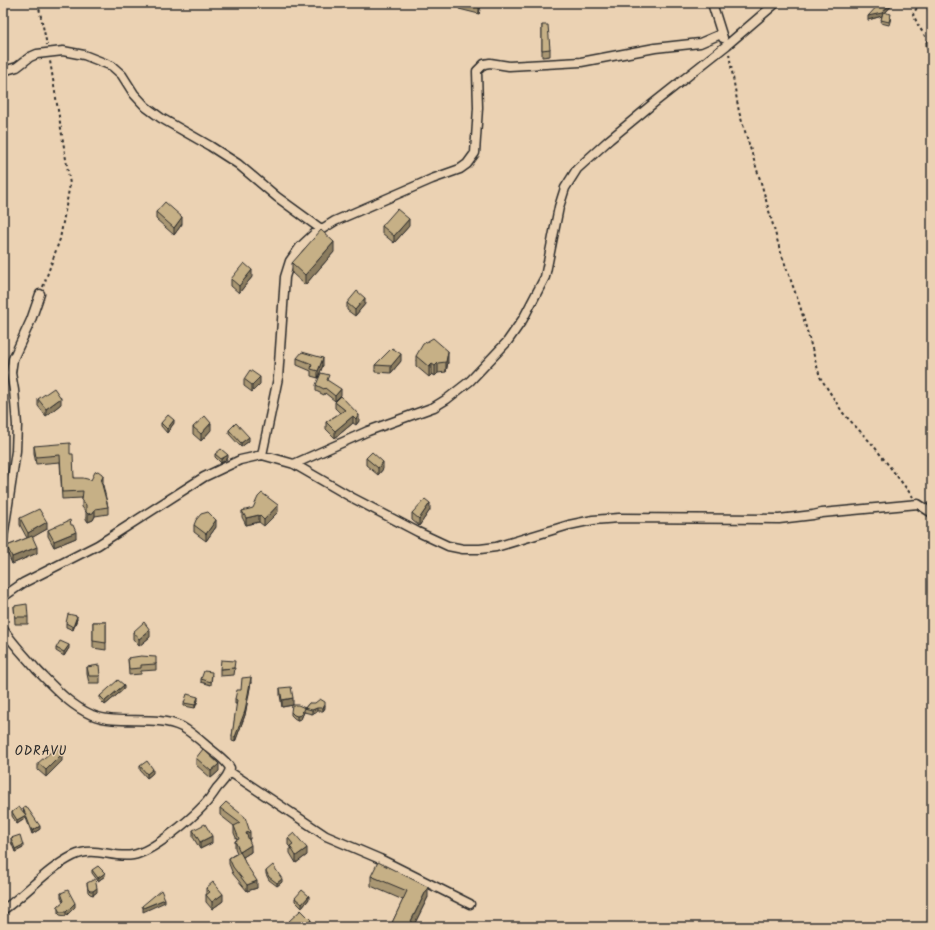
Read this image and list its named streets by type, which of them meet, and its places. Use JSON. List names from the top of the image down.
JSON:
{
  "districts": ["ODRAVU"]
}
